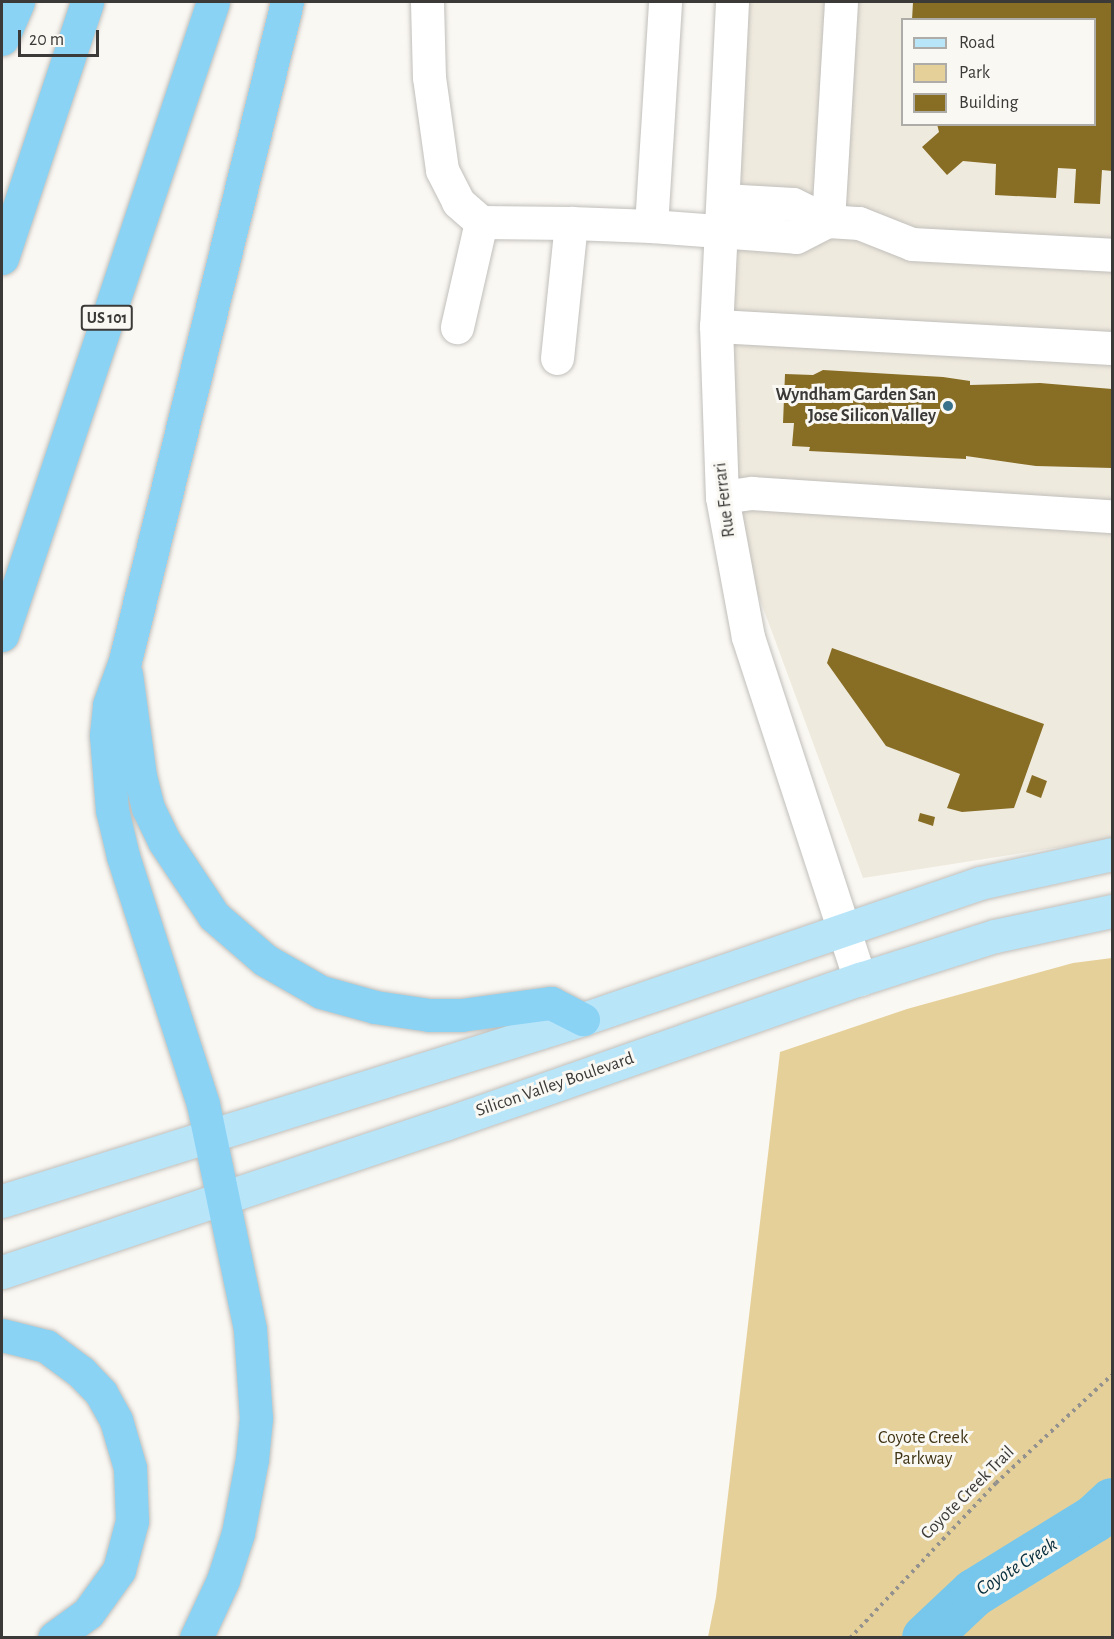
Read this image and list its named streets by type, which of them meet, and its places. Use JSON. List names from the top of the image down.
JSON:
{
  "streets": {
    "highway": ["US 101"],
    "main road": ["Silicon Valley Boulevard"],
    "street": ["Rue Ferrari"],
    "path": ["Coyote Creek Trail"]
  },
  "crossings": [
    ["Rue Ferrari", "Silicon Valley Boulevard"]
  ],
  "water": ["Coyote Creek"],
  "parks": ["Coyote Creek Parkway"],
  "places": ["Wyndham Garden San Jose Silicon Valley"],
  "legend": ["Road", "Park", "Building"],
  "scale_bar": "20 m"
}
